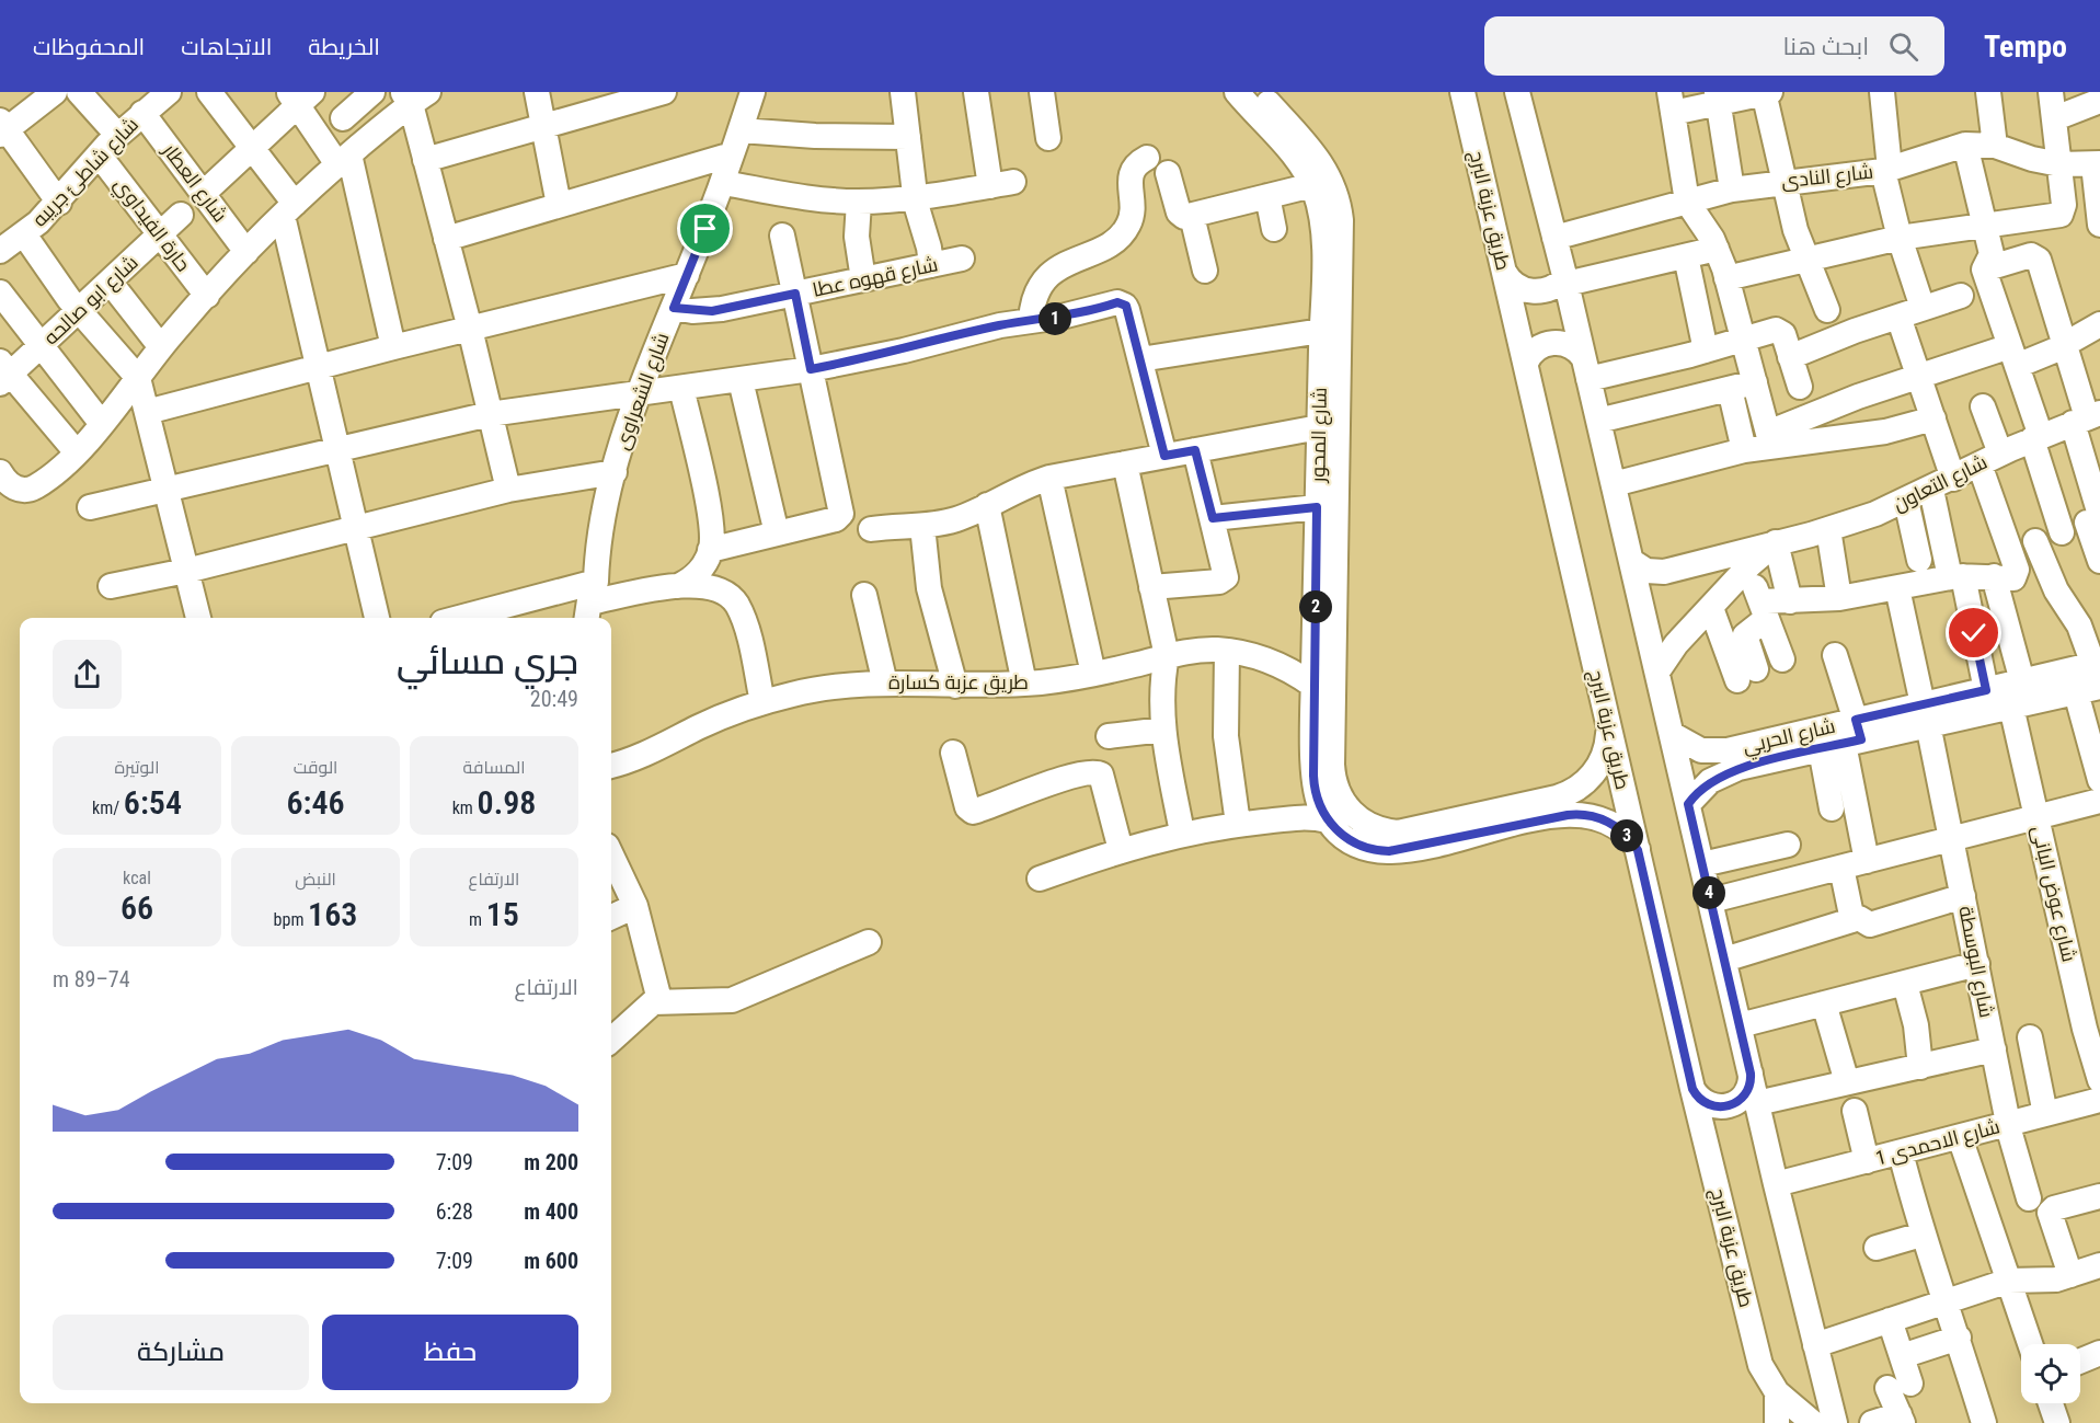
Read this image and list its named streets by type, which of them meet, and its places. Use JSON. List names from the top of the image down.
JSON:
{
  "streets": {
    "street": [
      "شارع شاطئ جريبه",
      "شارع النادى",
      "شارع العطار",
      "طريق عزبة البرج",
      "حارة الفيداوي",
      "شارع قهوه عطا",
      "شارع ابو صالحه",
      "شارع الشعراوى",
      "شارع المحور",
      "شارع التعاون",
      "طريق عزبة كسارة",
      "شارع الحربي",
      "شارع عوض البانى",
      "شارع البوسطة",
      "شارع الاحمدى 1"
    ]
  },
  "crossings": [
    ["شارع شاطئ جريبه", "شارع العطار"],
    ["شارع شاطئ جريبه", "حارة الفيداوي"],
    ["طريق عزبة البرج", "شارع المحور"],
    ["حارة الفيداوي", "شارع ابو صالحه"],
    ["شارع قهوه عطا", "شارع الشعراوى"],
    ["شارع المحور", "طريق عزبة كسارة"],
    ["شارع الحربي", "شارع عوض البانى"],
    ["شارع الحربي", "شارع البوسطة"],
    ["شارع البوسطة", "شارع الاحمدى 1"]
  ],
  "page": {
    "header": "Tempo",
    "search": "ابحث هنا",
    "nav": ["الخريطة", "الاتجاهات", "المحفوظات"],
    "pins": [
      "1",
      "2",
      "3",
      "4"
    ],
    "heading": ["جري مسائي", "20:49"],
    "stats": [
      ["المسافة", "0.98 km"],
      ["الوقت", "6:46"],
      ["الوتيرة", "6:54 /km"],
      ["الارتفاع", "15 m"],
      ["النبض", "163 bpm"],
      ["kcal", "66"]
    ],
    "chart": ["الارتفاع", "74–89 m"],
    "list": [
      {
        "name": "200 m",
        "note": "7:09"
      },
      {
        "name": "400 m",
        "note": "6:28"
      },
      {
        "name": "600 m",
        "note": "7:09"
      }
    ],
    "buttons": ["حفظ", "مشاركة"]
  }
}
